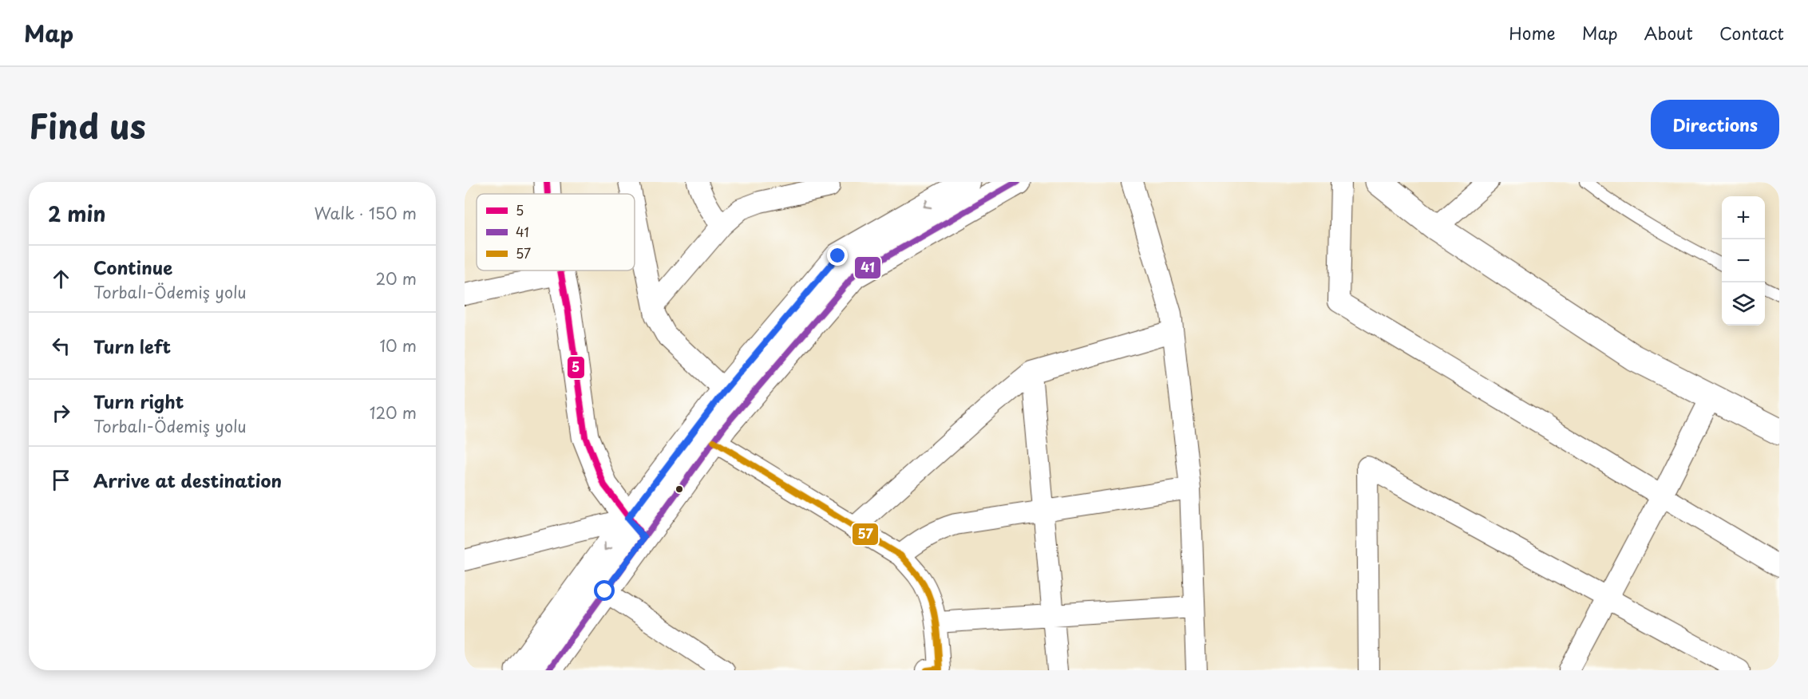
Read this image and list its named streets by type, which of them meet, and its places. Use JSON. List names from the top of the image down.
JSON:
{
  "lines": ["transit line 5", "transit line 41", "transit line 57"],
  "legend": ["5", "41", "57"],
  "page": {
    "header": "Map",
    "nav": [
      "Home",
      "Map",
      "About",
      "Contact"
    ],
    "title": "Find us",
    "buttons": "Directions",
    "heading": ["2 min", "Walk · 150 m"],
    "map_buttons": ["+", "−"],
    "list": [
      ["Continue", "Torbalı-Ödemiş yolu", "20 m"],
      ["Turn left", "10 m"],
      ["Turn right", "Torbalı-Ödemiş yolu", "120 m"],
      "Arrive at destination"
    ]
  }
}
